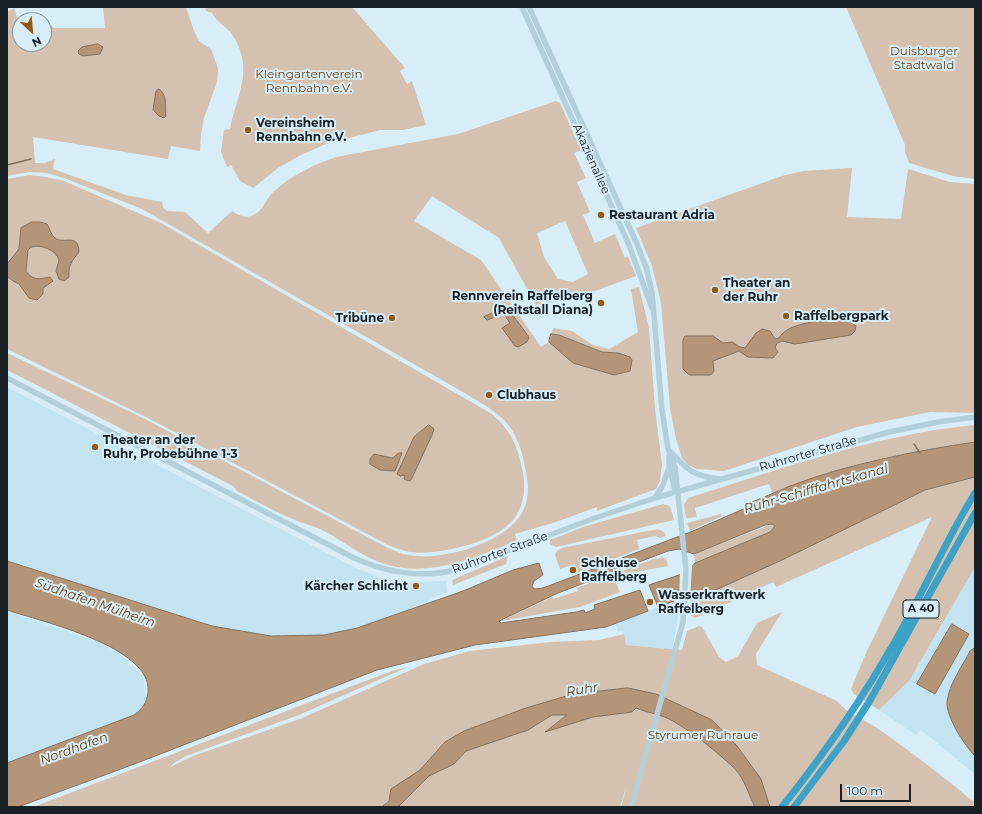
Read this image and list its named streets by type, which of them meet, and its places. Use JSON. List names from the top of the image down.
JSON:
{
  "streets": {
    "highway": ["A 40"],
    "main road": ["Akazienallee", "Ruhrorter Straße"]
  },
  "crossings": [
    ["Akazienallee", "Ruhrorter Straße"]
  ],
  "water": [
    "Ruhr-Schifffahrtskanal",
    "Südhafen Mülheim",
    "Ruhr",
    "Nordhafen"
  ],
  "parks": ["Duisburger Stadtwald", "Kleingartenverein Rennbahn e.V.", "Styrumer Ruhraue"],
  "places": [
    "Vereinsheim Rennbahn e.V.",
    "Restaurant Adria",
    "Theater an der Ruhr",
    "Rennverein Raffelberg (Reitstall Diana)",
    "Raffelbergpark",
    "Tribüne",
    "Clubhaus",
    "Theater an der Ruhr, Probebühne 1-3",
    "Schleuse Raffelberg",
    "Kärcher Schlicht",
    "Wasserkraftwerk Raffelberg"
  ],
  "scale_bar": "100 m",
  "north": "bottom right"
}
